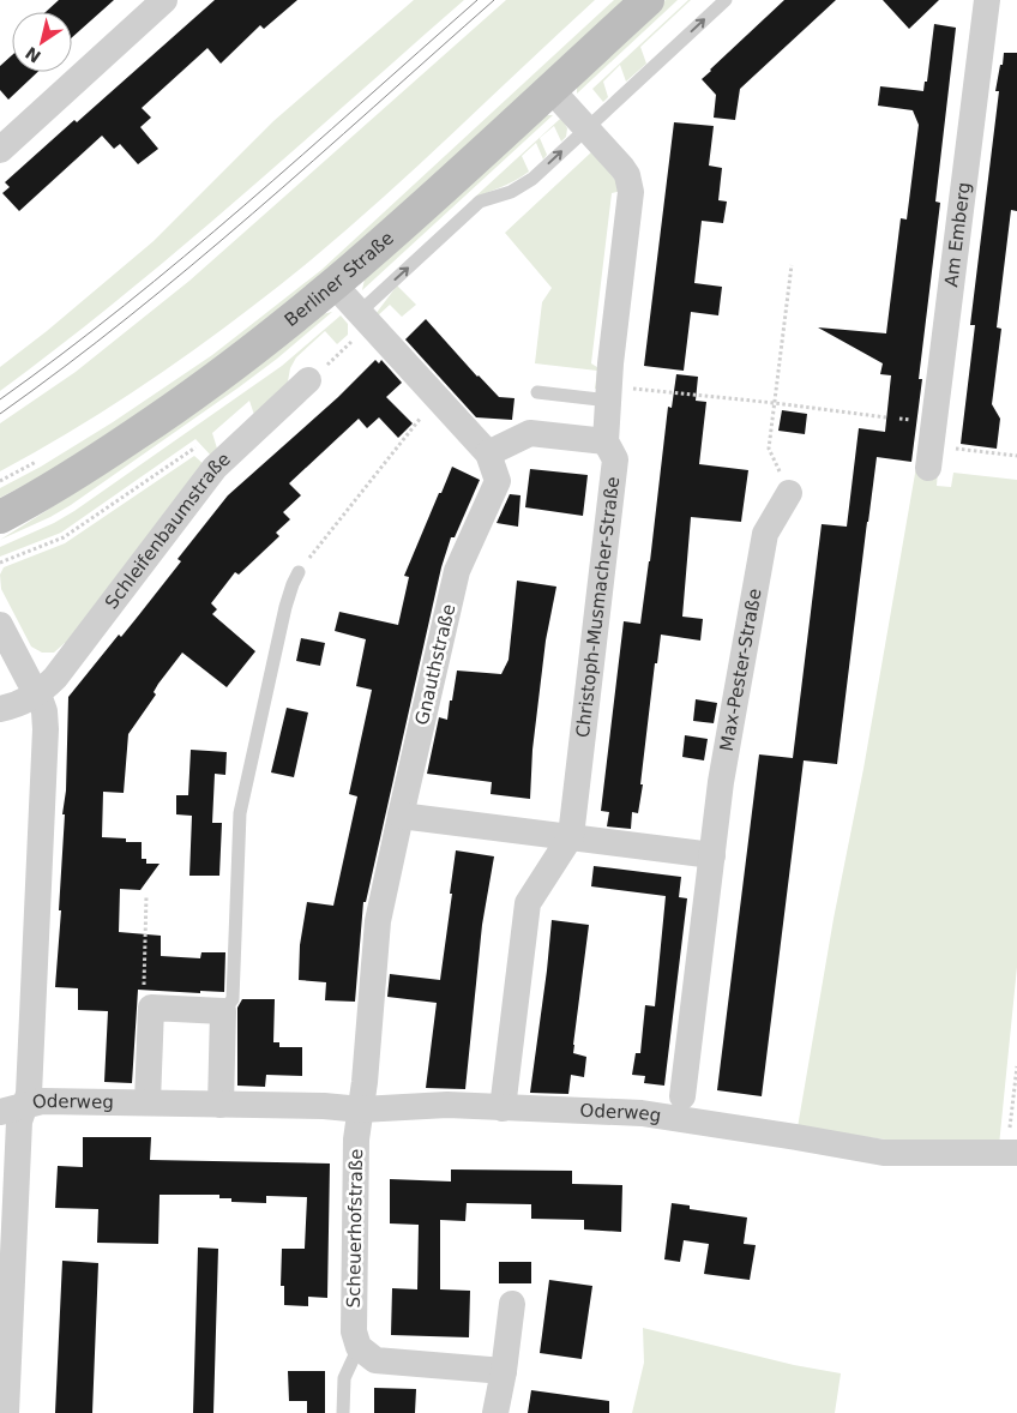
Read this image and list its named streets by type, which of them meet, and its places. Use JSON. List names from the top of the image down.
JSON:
{
  "streets": {
    "main road": ["Berliner Straße"],
    "street": [
      "Am Emberg",
      "Schleifenbaumstraße",
      "Christoph-Musmacher-Straße",
      "Gnauthstraße",
      "Max-Pester-Straße",
      "Oderweg",
      "Scheuerhofstraße"
    ]
  },
  "crossings": [
    ["Berliner Straße", "Christoph-Musmacher-Straße"],
    ["Berliner Straße", "Gnauthstraße"],
    ["Christoph-Musmacher-Straße", "Oderweg"],
    ["Gnauthstraße", "Oderweg"],
    ["Gnauthstraße", "Scheuerhofstraße"],
    ["Oderweg", "Scheuerhofstraße"]
  ],
  "north": "bottom left"
}
